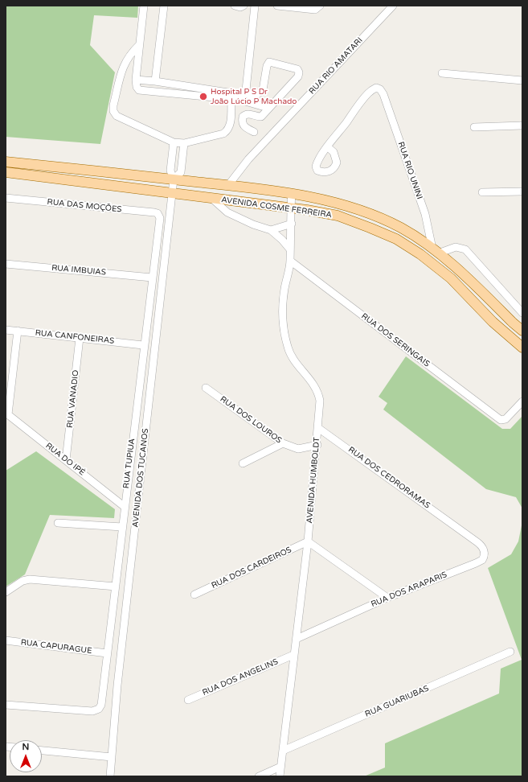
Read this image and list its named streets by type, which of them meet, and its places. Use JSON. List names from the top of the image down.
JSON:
{
  "streets": {
    "main road": ["AVENIDA COSME FERREIRA"],
    "street": [
      "RUA RIO AMATARI",
      "RUA RIO UNINI",
      "RUA DAS MOÇÕES",
      "RUA IMBUIAS",
      "RUA CANFONEIRAS",
      "RUA DOS SERINGAIS",
      "RUA VANADIO",
      "RUA DOS LOUROS",
      "RUA DO IPÉ",
      "RUA TUPIUA",
      "AVENIDA DOS TUCANOS",
      "RUA DOS CEDRORAMAS",
      "AVENIDA HUMBOLDT",
      "RUA DOS CARDEIROS",
      "RUA DOS ARAPARIS",
      "RUA CAPURAGUE",
      "RUA DOS ANGELINS",
      "RUA GUARIUBAS"
    ]
  },
  "crossings": [
    ["RUA RIO AMATARI", "AVENIDA COSME FERREIRA"],
    ["RUA RIO UNINI", "AVENIDA COSME FERREIRA"],
    ["RUA DAS MOÇÕES", "RUA TUPIUA"],
    ["AVENIDA COSME FERREIRA", "AVENIDA DOS TUCANOS"],
    ["AVENIDA COSME FERREIRA", "AVENIDA HUMBOLDT"],
    ["RUA IMBUIAS", "RUA TUPIUA"],
    ["RUA CANFONEIRAS", "RUA VANADIO"],
    ["RUA CANFONEIRAS", "RUA TUPIUA"],
    ["RUA DOS SERINGAIS", "AVENIDA HUMBOLDT"],
    ["RUA VANADIO", "RUA DO IPÉ"],
    ["RUA DOS LOUROS", "AVENIDA HUMBOLDT"],
    ["RUA DO IPÉ", "RUA TUPIUA"],
    ["RUA TUPIUA", "RUA CAPURAGUE"],
    ["RUA DOS CEDRORAMAS", "AVENIDA HUMBOLDT"],
    ["RUA DOS CEDRORAMAS", "RUA DOS ARAPARIS"],
    ["AVENIDA HUMBOLDT", "RUA DOS CARDEIROS"],
    ["AVENIDA HUMBOLDT", "RUA DOS ARAPARIS"],
    ["AVENIDA HUMBOLDT", "RUA DOS ANGELINS"],
    ["AVENIDA HUMBOLDT", "RUA GUARIUBAS"]
  ],
  "places": ["Hospital P S Dr João Lúcio P Machado"],
  "north": "top"
}
